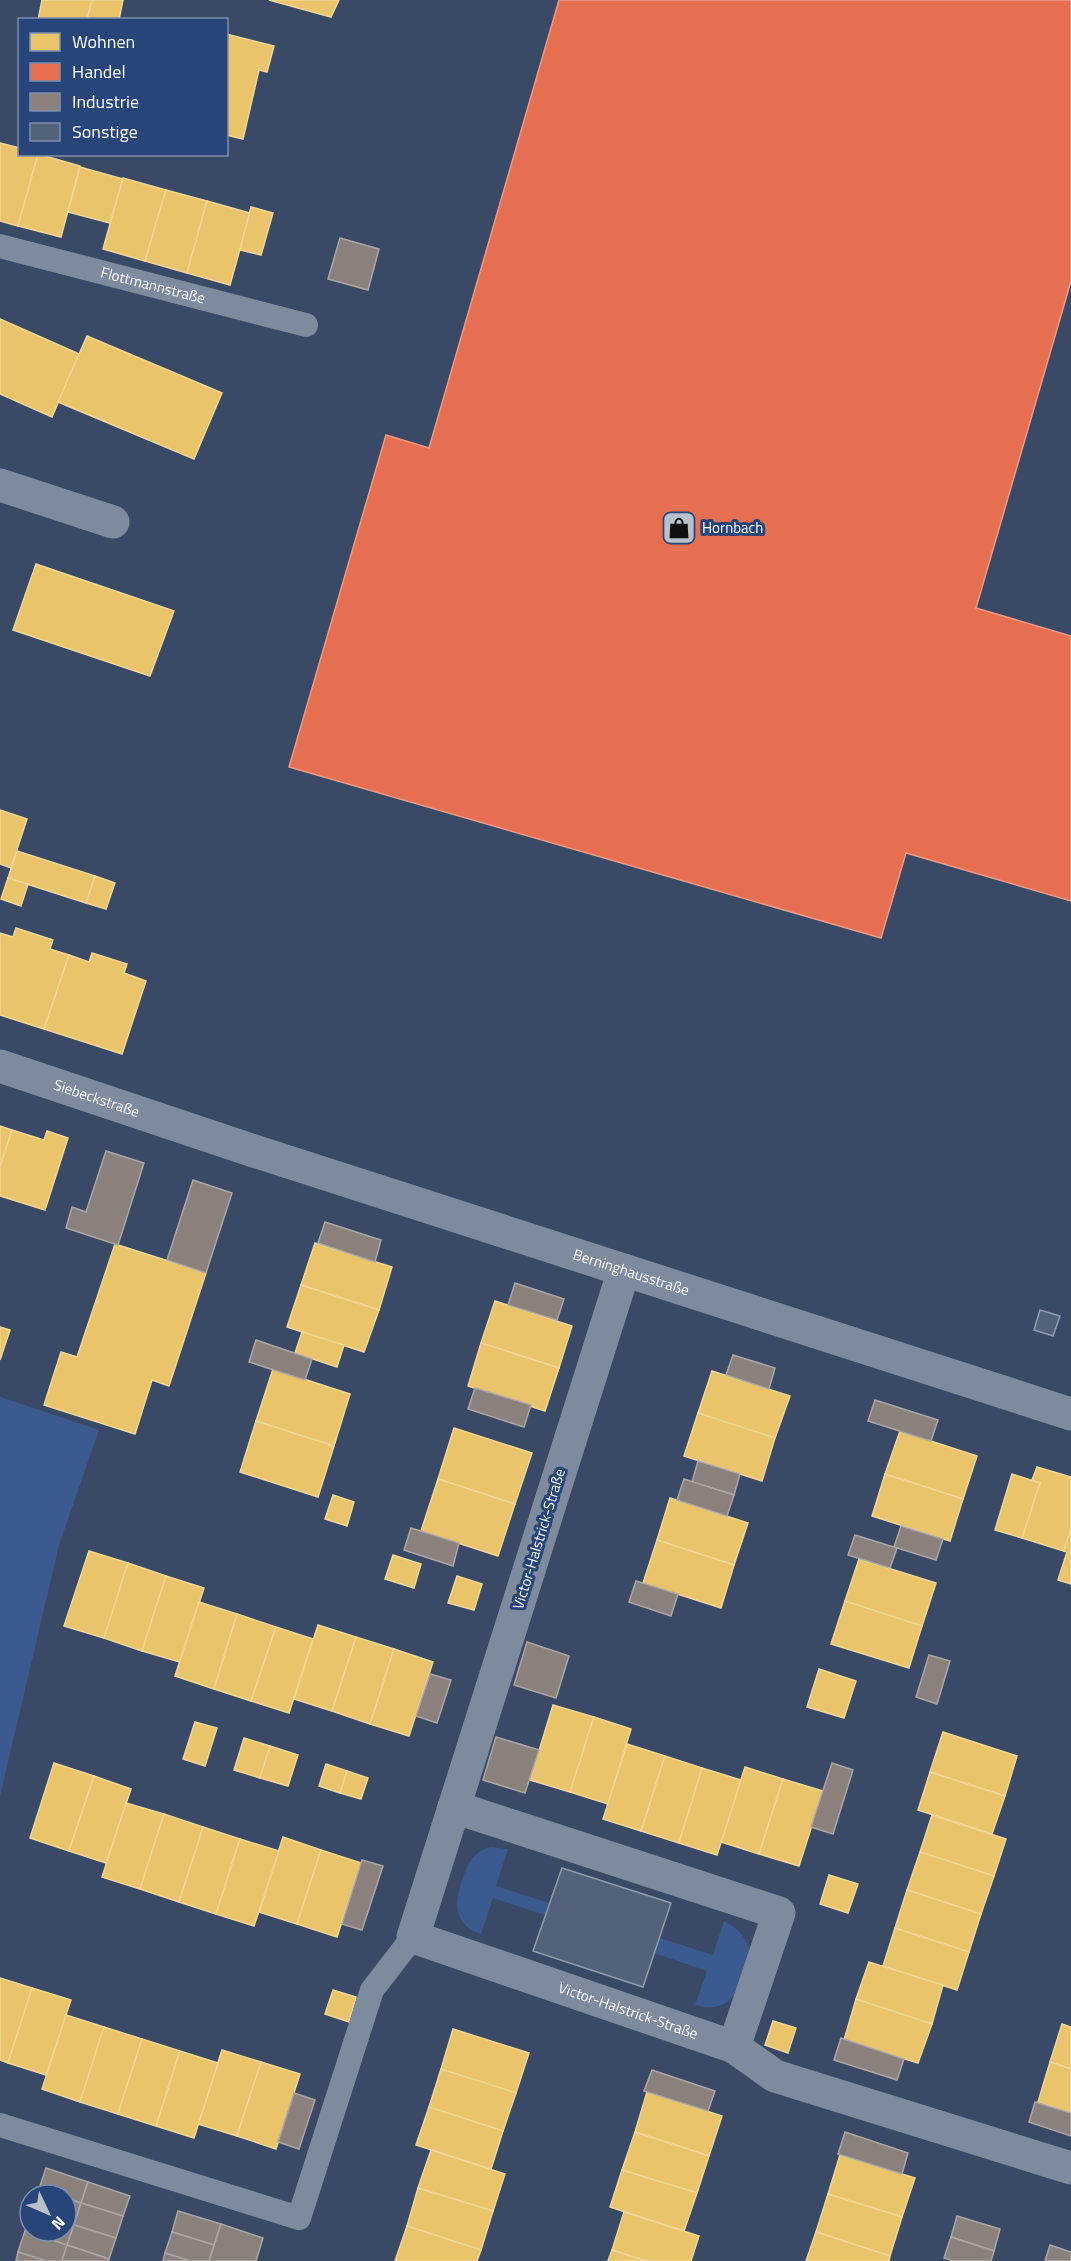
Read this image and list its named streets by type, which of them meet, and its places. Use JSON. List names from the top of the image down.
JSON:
{
  "streets": {
    "street": ["Siebeckstraße", "Berninghausstraße", "Victor-Halstrick-Straße"],
    "lane": ["Flottmannstraße"]
  },
  "crossings": [
    ["Siebeckstraße", "Berninghausstraße"],
    ["Berninghausstraße", "Victor-Halstrick-Straße"]
  ],
  "places": {
    "shop": ["Hornbach"]
  },
  "legend": [
    "Wohnen",
    "Handel",
    "Industrie",
    "Sonstige"
  ],
  "north": "bottom right"
}
